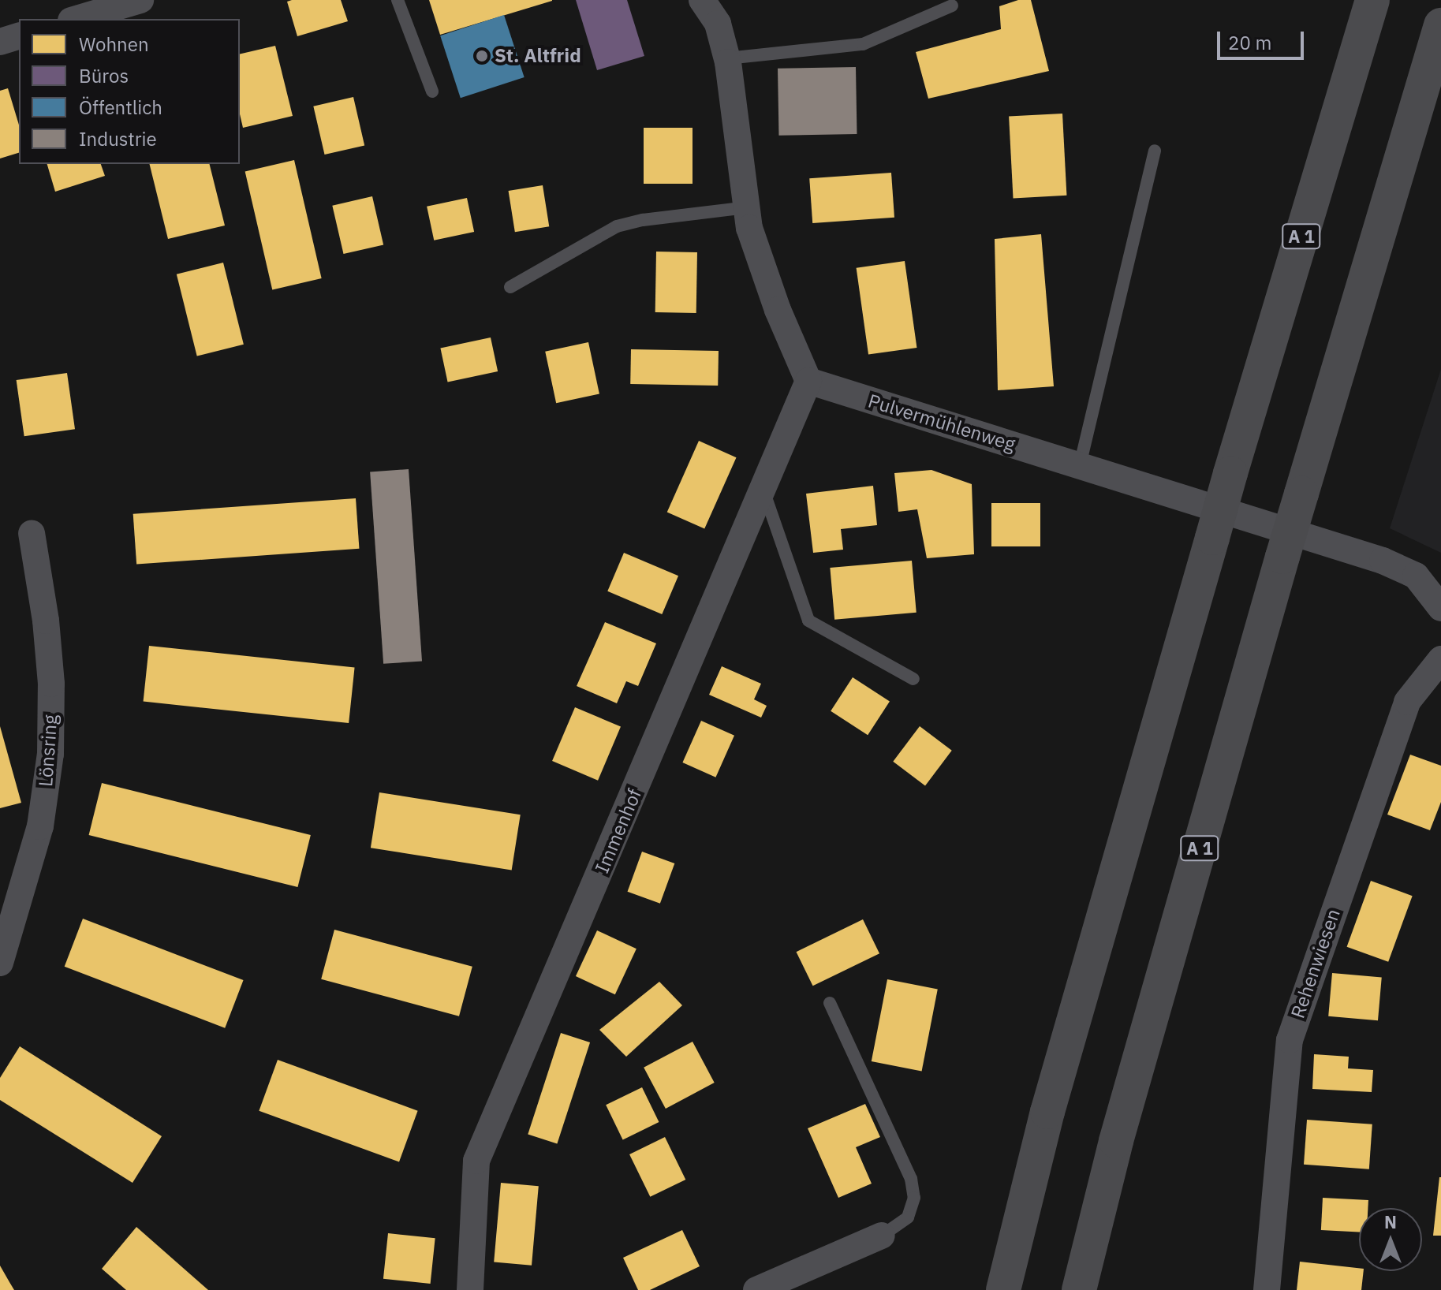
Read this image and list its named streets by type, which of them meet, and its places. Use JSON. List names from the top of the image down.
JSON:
{
  "streets": {
    "highway": ["A 1"],
    "street": [
      "Pulvermühlenweg",
      "Lönsring",
      "Immenhof",
      "Rehenwiesen"
    ]
  },
  "crossings": [
    ["Pulvermühlenweg", "Immenhof"]
  ],
  "places": ["St. Altfrid"],
  "legend": [
    "Wohnen",
    "Büros",
    "Öffentlich",
    "Industrie"
  ],
  "scale_bar": "20 m",
  "north": "top"
}
